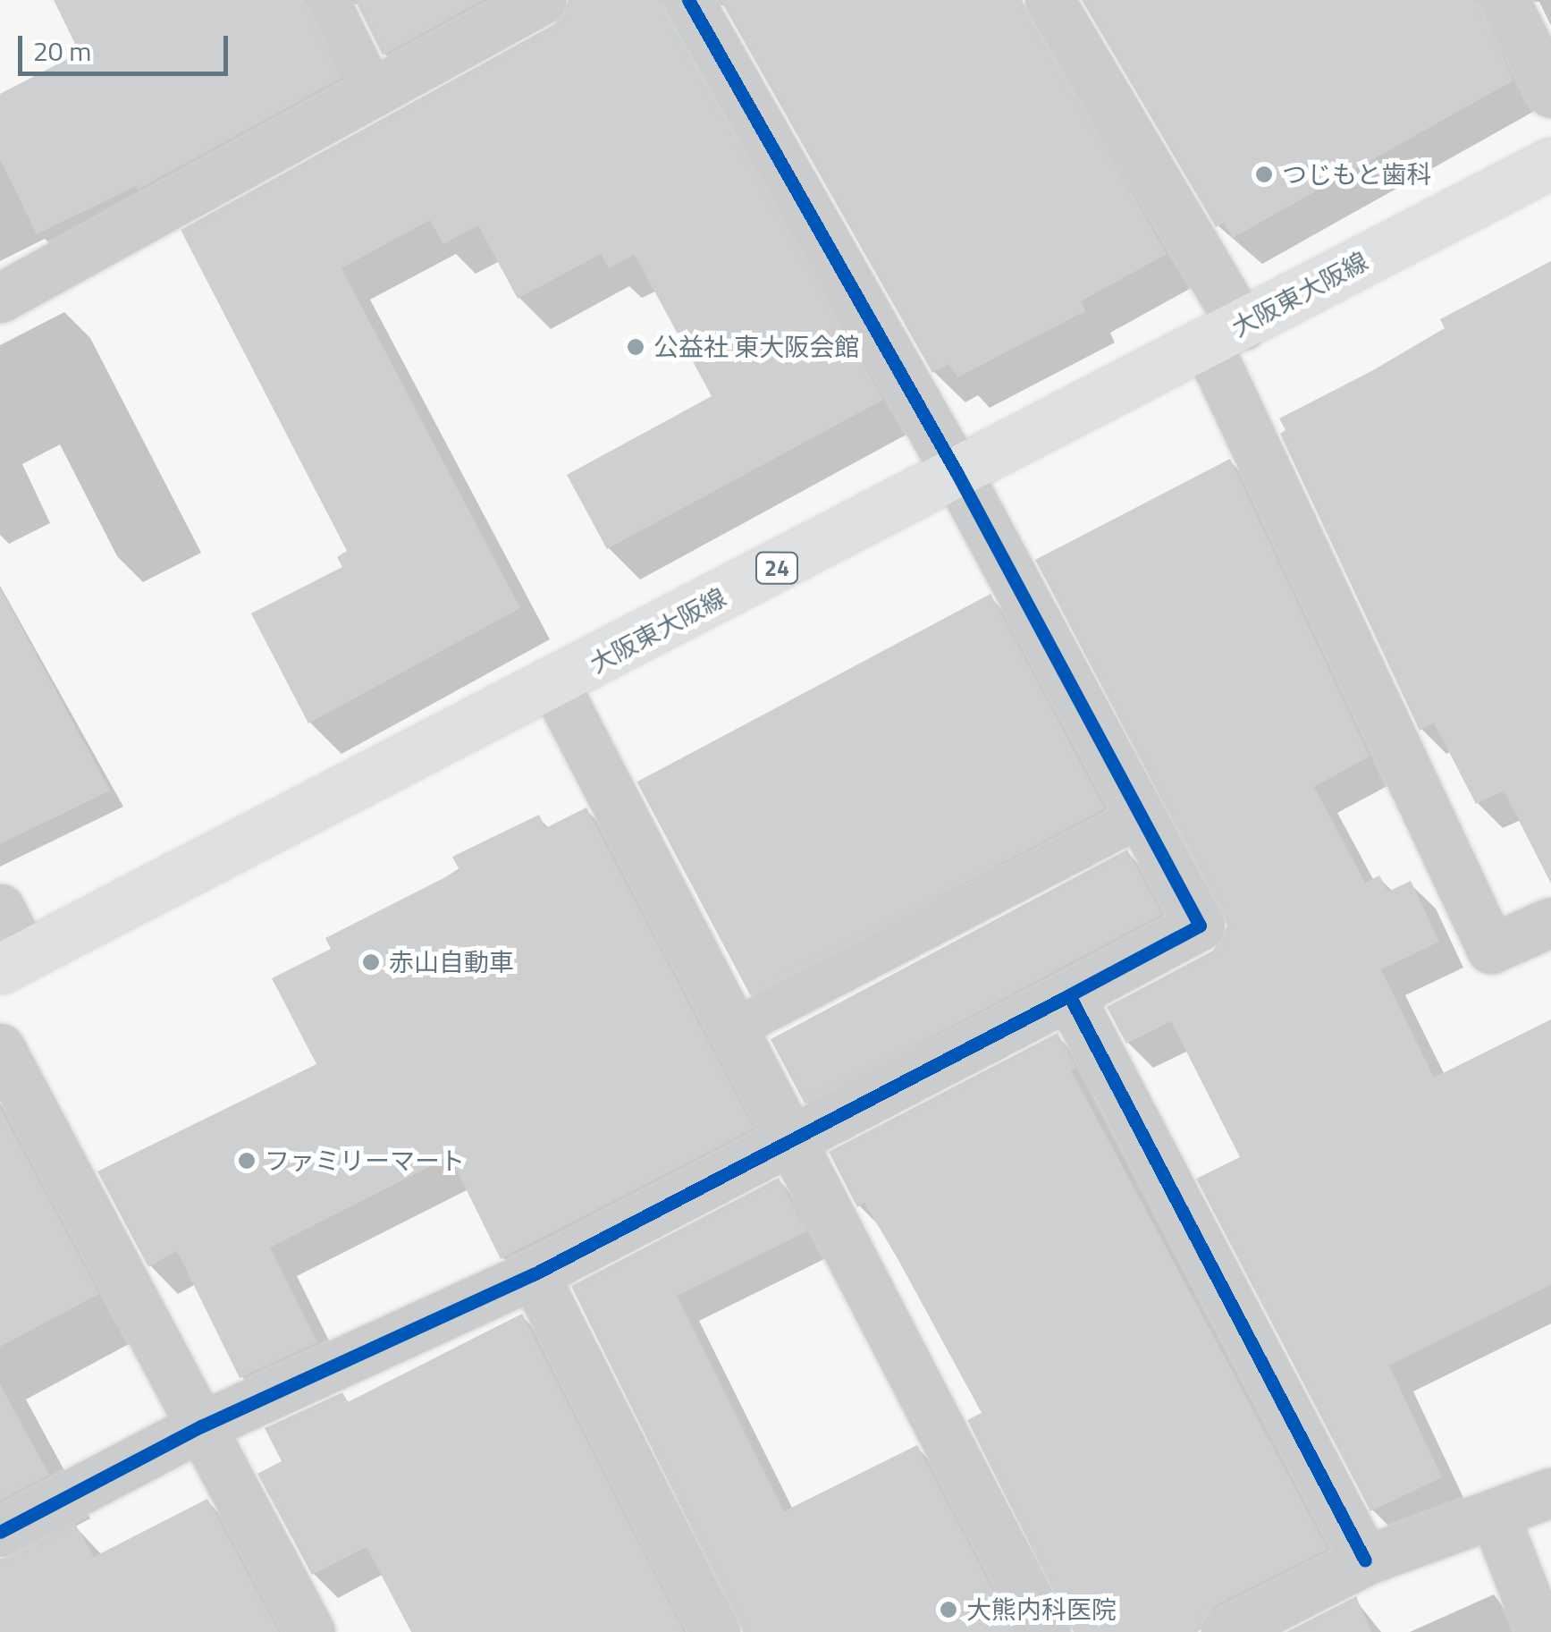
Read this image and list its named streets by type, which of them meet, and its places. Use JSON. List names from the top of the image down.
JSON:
{
  "streets": {
    "main road": ["大阪東大阪線", "24"]
  },
  "places": [
    "つじもと歯科",
    "公益社 東大阪会館",
    "赤山自動車",
    "ファミリーマート",
    "大熊内科医院"
  ],
  "scale_bar": "20 m"
}
